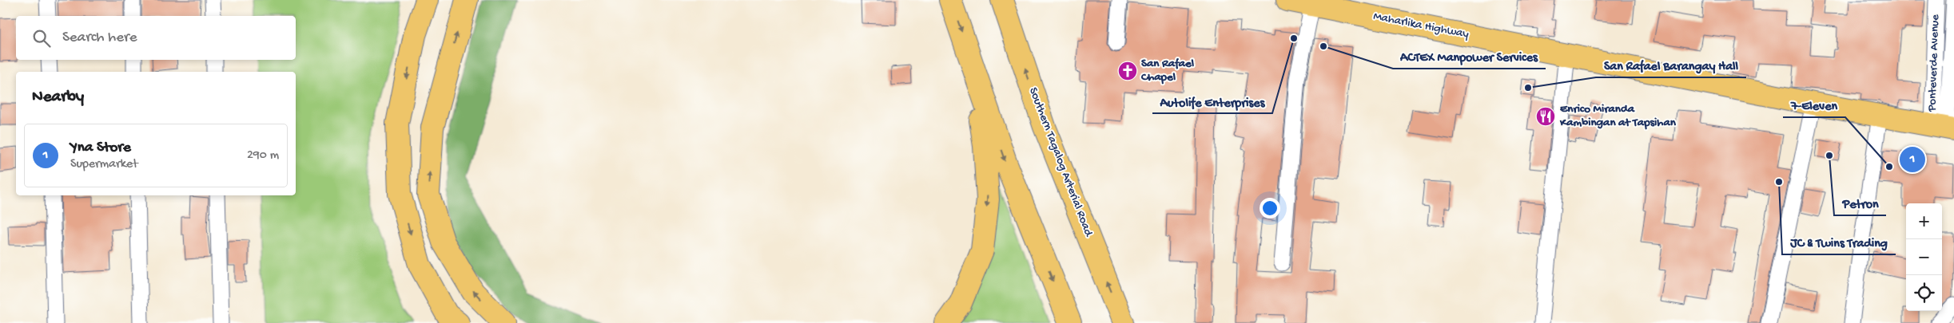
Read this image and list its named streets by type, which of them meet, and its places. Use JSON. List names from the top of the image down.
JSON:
{
  "streets": {
    "highway": ["Maharlika Highway", "Southern Tagalog Arterial Road"],
    "street": ["Ponteverde Avenue"]
  },
  "crossings": [
    ["Maharlika Highway", "Ponteverde Avenue"]
  ],
  "places": {
    "other": [
      "Autolife Enterprises",
      "ACTEX Manpower Services",
      "San Rafael Barangay Hall",
      "Petron",
      "7-Eleven",
      "JC & Twins Trading"
    ],
    "church": ["San Rafael Chapel"],
    "restaurant": ["Enrico Miranda Kambingan at Tapsihan"]
  },
  "page": {
    "search": "Search here",
    "heading": "Nearby",
    "list": [
      {
        "mark": "1",
        "name": "Yna Store",
        "note": "Supermarket",
        "value": "290 m"
      }
    ],
    "pins": "1",
    "map_buttons": ["+", "−"]
  }
}
